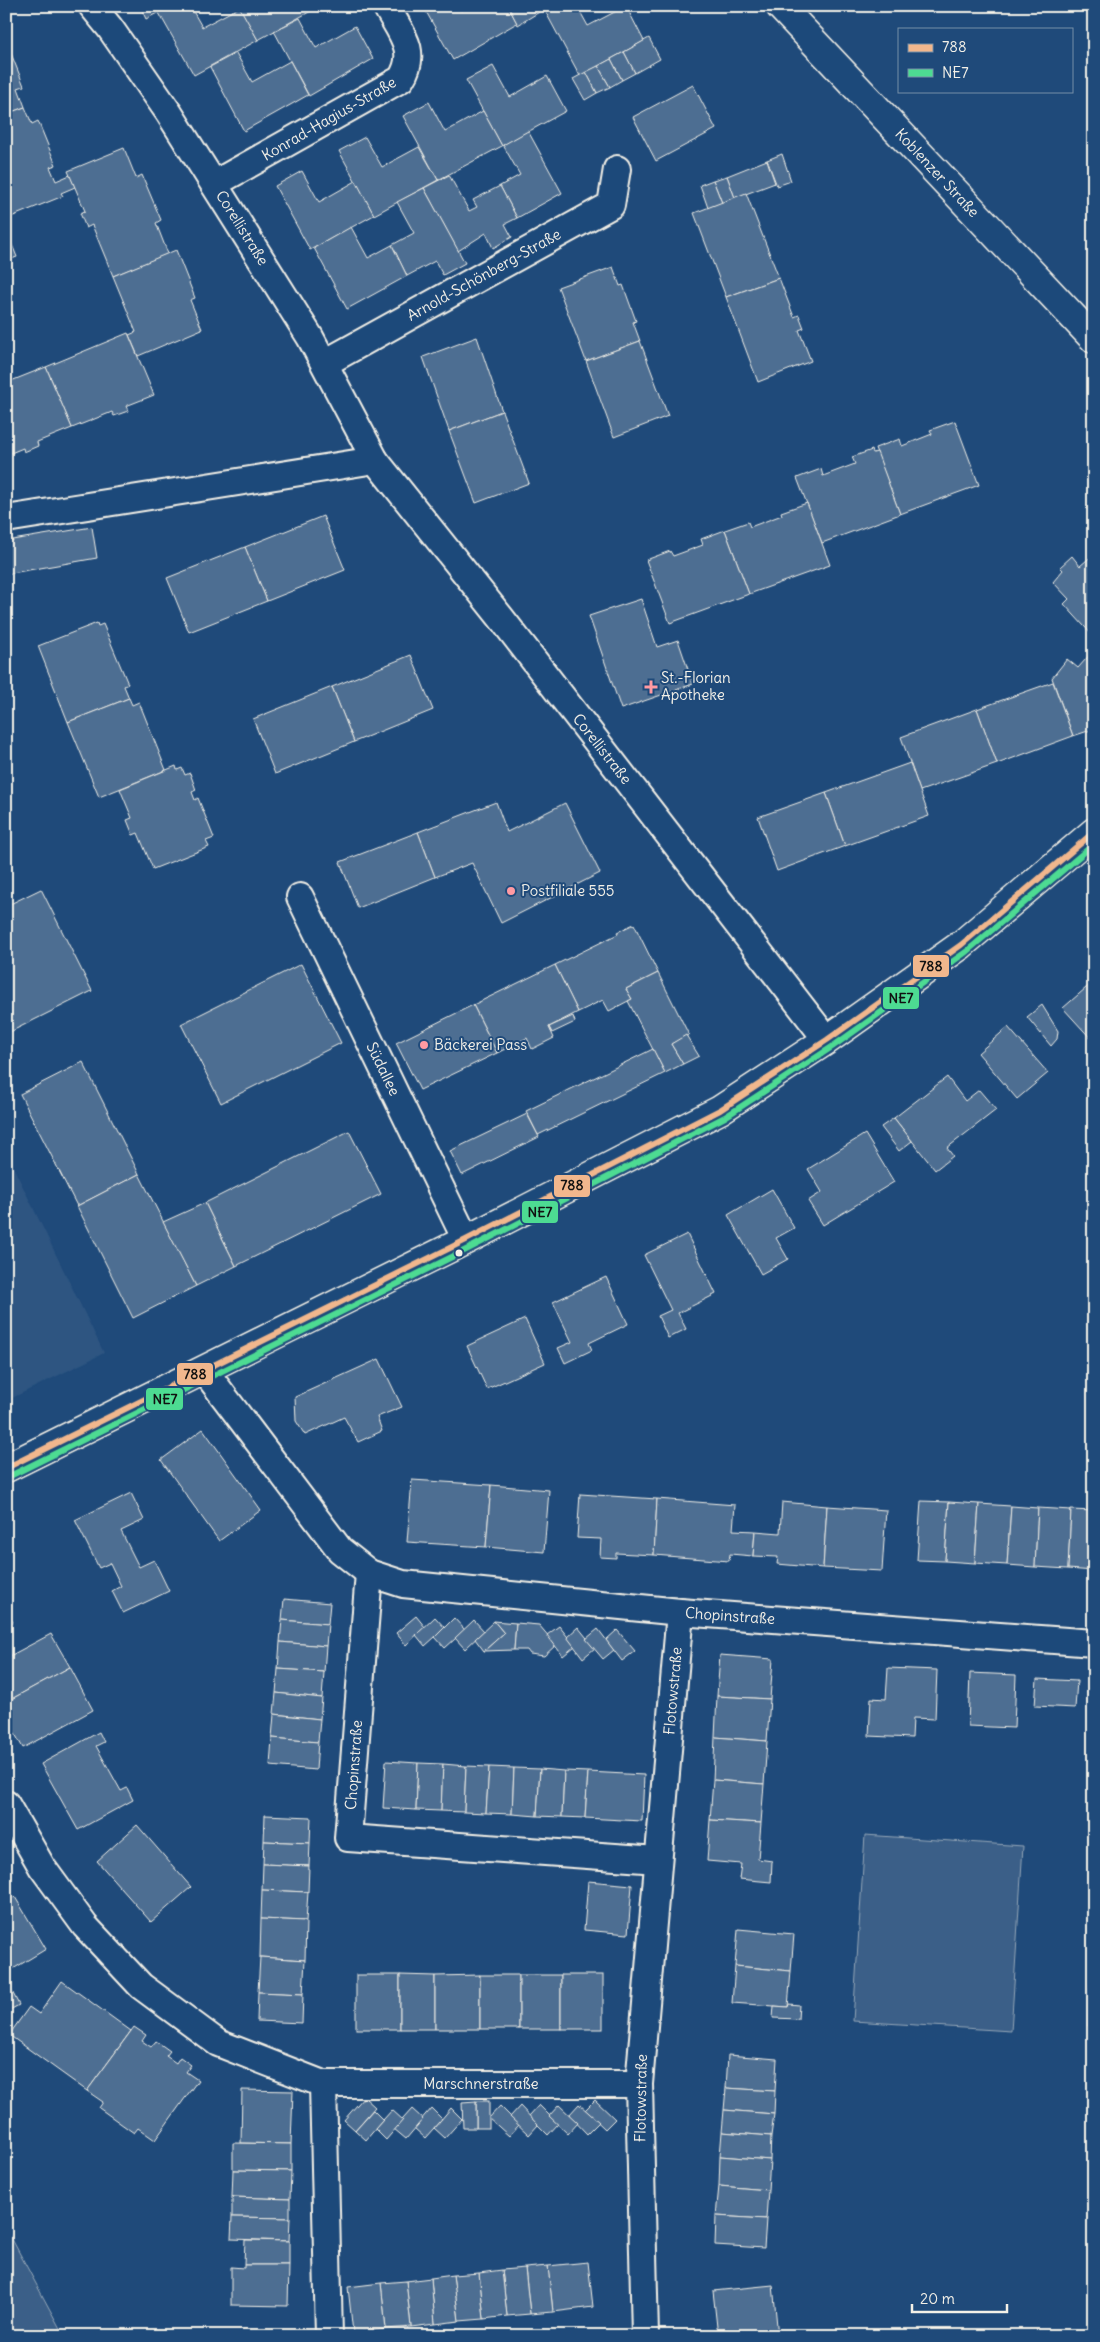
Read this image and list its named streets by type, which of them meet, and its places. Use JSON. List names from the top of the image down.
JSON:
{
  "streets": {
    "street": [
      "Konrad-Hagius-Straße",
      "Koblenzer Straße",
      "Corellistraße",
      "Arnold-Schönberg-Straße",
      "Südallee",
      "Chopinstraße",
      "Flotowstraße",
      "Marschnerstraße"
    ]
  },
  "crossings": [
    ["Konrad-Hagius-Straße", "Corellistraße"],
    ["Corellistraße", "Arnold-Schönberg-Straße"],
    ["Chopinstraße", "Flotowstraße"],
    ["Flotowstraße", "Marschnerstraße"]
  ],
  "places": {
    "health": ["St.-Florian Apotheke"],
    "other": ["Postfiliale 555", "Bäckerei Pass"]
  },
  "lines": ["transit line 788", "transit line NE7"],
  "legend": ["788", "NE7"],
  "scale_bar": "20 m"
}
